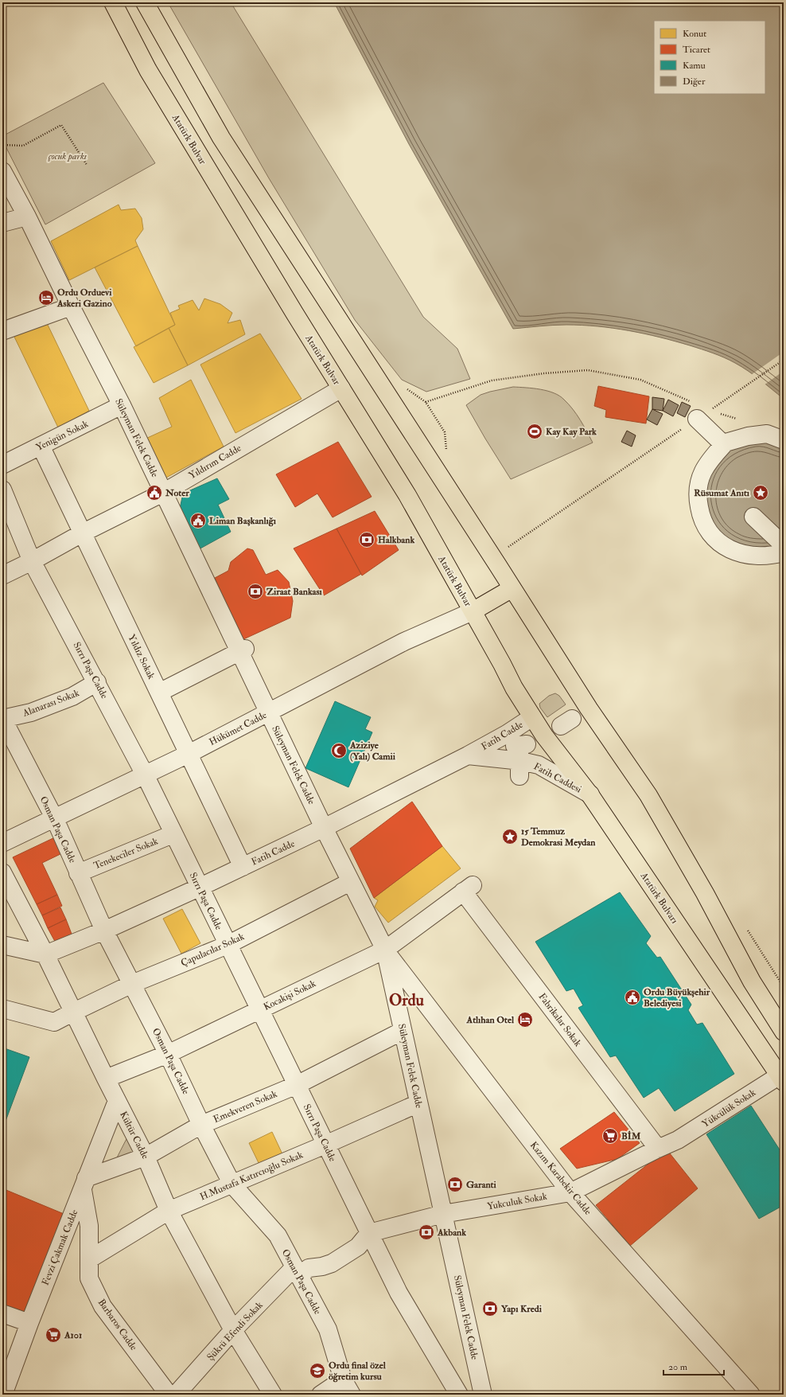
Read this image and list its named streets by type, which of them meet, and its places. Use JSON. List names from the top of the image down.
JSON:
{
  "streets": {
    "highway": ["Atatürk Bulvar", "Atatürk Bulvarı"],
    "street": [
      "Yenigün Sokak",
      "Süleyman Felek Cadde",
      "Yıldırım Cadde",
      "Yıldız Sokak",
      "Sırrı Paşa Cadde",
      "Alanarası Sokak",
      "Hükümet Cadde",
      "Fatih Cadde",
      "Fatih Caddesi",
      "Osman Paşa Cadde",
      "Tenekeciler Sokak",
      "Çapulacılar Sokak",
      "Kocakişi Sokak",
      "Fabrikalar Sokak",
      "Emekveren Sokak",
      "Yükcülük Sokak",
      "Kültür Cadde",
      "H.Mustafa Katırcıoğlu Sokak",
      "Kazım Karabekir Cadde",
      "Yukculuk Sokak",
      "Fevzi Çakmak Cadde",
      "Barbaros Cadde",
      "Şükrü Efendi Sokak"
    ]
  },
  "crossings": [
    ["Atatürk Bulvar", "Yıldırım Cadde"],
    ["Atatürk Bulvar", "Hükümet Cadde"],
    ["Atatürk Bulvar", "Fatih Cadde"],
    ["Atatürk Bulvar", "Atatürk Bulvarı"],
    ["Yenigün Sokak", "Süleyman Felek Cadde"],
    ["Yenigün Sokak", "Yıldız Sokak"],
    ["Süleyman Felek Cadde", "Yıldırım Cadde"],
    ["Süleyman Felek Cadde", "Hükümet Cadde"],
    ["Süleyman Felek Cadde", "Fatih Cadde"],
    ["Süleyman Felek Cadde", "Çapulacılar Sokak"],
    ["Süleyman Felek Cadde", "Kocakişi Sokak"],
    ["Süleyman Felek Cadde", "Emekveren Sokak"],
    ["Süleyman Felek Cadde", "H.Mustafa Katırcıoğlu Sokak"],
    ["Süleyman Felek Cadde", "Kazım Karabekir Cadde"],
    ["Süleyman Felek Cadde", "Yukculuk Sokak"],
    ["Yıldırım Cadde", "Yıldız Sokak"],
    ["Yıldırım Cadde", "Sırrı Paşa Cadde"],
    ["Yıldız Sokak", "Hükümet Cadde"],
    ["Yıldız Sokak", "Fatih Cadde"],
    ["Sırrı Paşa Cadde", "Alanarası Sokak"],
    ["Sırrı Paşa Cadde", "Hükümet Cadde"],
    ["Sırrı Paşa Cadde", "Fatih Cadde"],
    ["Sırrı Paşa Cadde", "Tenekeciler Sokak"],
    ["Sırrı Paşa Cadde", "Çapulacılar Sokak"],
    ["Sırrı Paşa Cadde", "Kocakişi Sokak"],
    ["Sırrı Paşa Cadde", "Emekveren Sokak"],
    ["Sırrı Paşa Cadde", "H.Mustafa Katırcıoğlu Sokak"],
    ["Sırrı Paşa Cadde", "Yukculuk Sokak"],
    ["Alanarası Sokak", "Osman Paşa Cadde"],
    ["Hükümet Cadde", "Osman Paşa Cadde"],
    ["Fatih Cadde", "Fatih Caddesi"],
    ["Fatih Cadde", "Osman Paşa Cadde"],
    ["Fatih Cadde", "Atatürk Bulvarı"],
    ["Fatih Cadde", "Kültür Cadde"],
    ["Fatih Caddesi", "Atatürk Bulvarı"],
    ["Osman Paşa Cadde", "Tenekeciler Sokak"],
    ["Osman Paşa Cadde", "Çapulacılar Sokak"],
    ["Osman Paşa Cadde", "Kocakişi Sokak"],
    ["Osman Paşa Cadde", "Emekveren Sokak"],
    ["Osman Paşa Cadde", "H.Mustafa Katırcıoğlu Sokak"],
    ["Osman Paşa Cadde", "Şükrü Efendi Sokak"],
    ["Atatürk Bulvarı", "Yükcülük Sokak"],
    ["Çapulacılar Sokak", "Kültür Cadde"],
    ["Kocakişi Sokak", "Fabrikalar Sokak"],
    ["Kocakişi Sokak", "Kültür Cadde"],
    ["Kocakişi Sokak", "Kazım Karabekir Cadde"],
    ["Fabrikalar Sokak", "Yükcülük Sokak"],
    ["Fabrikalar Sokak", "Yukculuk Sokak"],
    ["Emekveren Sokak", "Kültür Cadde"],
    ["Emekveren Sokak", "Fevzi Çakmak Cadde"],
    ["Emekveren Sokak", "Barbaros Cadde"],
    ["Yükcülük Sokak", "Yukculuk Sokak"],
    ["Kültür Cadde", "H.Mustafa Katırcıoğlu Sokak"],
    ["Kültür Cadde", "Fevzi Çakmak Cadde"],
    ["Kültür Cadde", "Şükrü Efendi Sokak"],
    ["H.Mustafa Katırcıoğlu Sokak", "Barbaros Cadde"],
    ["Kazım Karabekir Cadde", "Yukculuk Sokak"],
    ["Fevzi Çakmak Cadde", "Barbaros Cadde"]
  ],
  "districts": ["Ordu"],
  "parks": ["çocuk parkı"],
  "places": {
    "hotel": ["Ordu Orduevi Askeri Gazino", "Atlıhan Otel"],
    "sports": ["Kay Kay Park"],
    "public building": ["Noter", "Liman Başkanlığı", "Ordu Büyükşehir Belediyesi"],
    "place": ["Rüsumat Anıtı", "15 Temmuz Demokrasi Meydan"],
    "bank": [
      "Halkbank",
      "Ziraat Bankası",
      "Garanti",
      "Akbank",
      "Yapı Kredi"
    ],
    "mosque": ["Aziziye (Yalı) Camii"],
    "supermarket": ["BİM", "A101"],
    "school or university": ["Ordu final özel öğretim kursu"]
  },
  "legend": [
    "Konut",
    "Ticaret",
    "Kamu",
    "Diğer"
  ],
  "scale_bar": "20 m"
}
